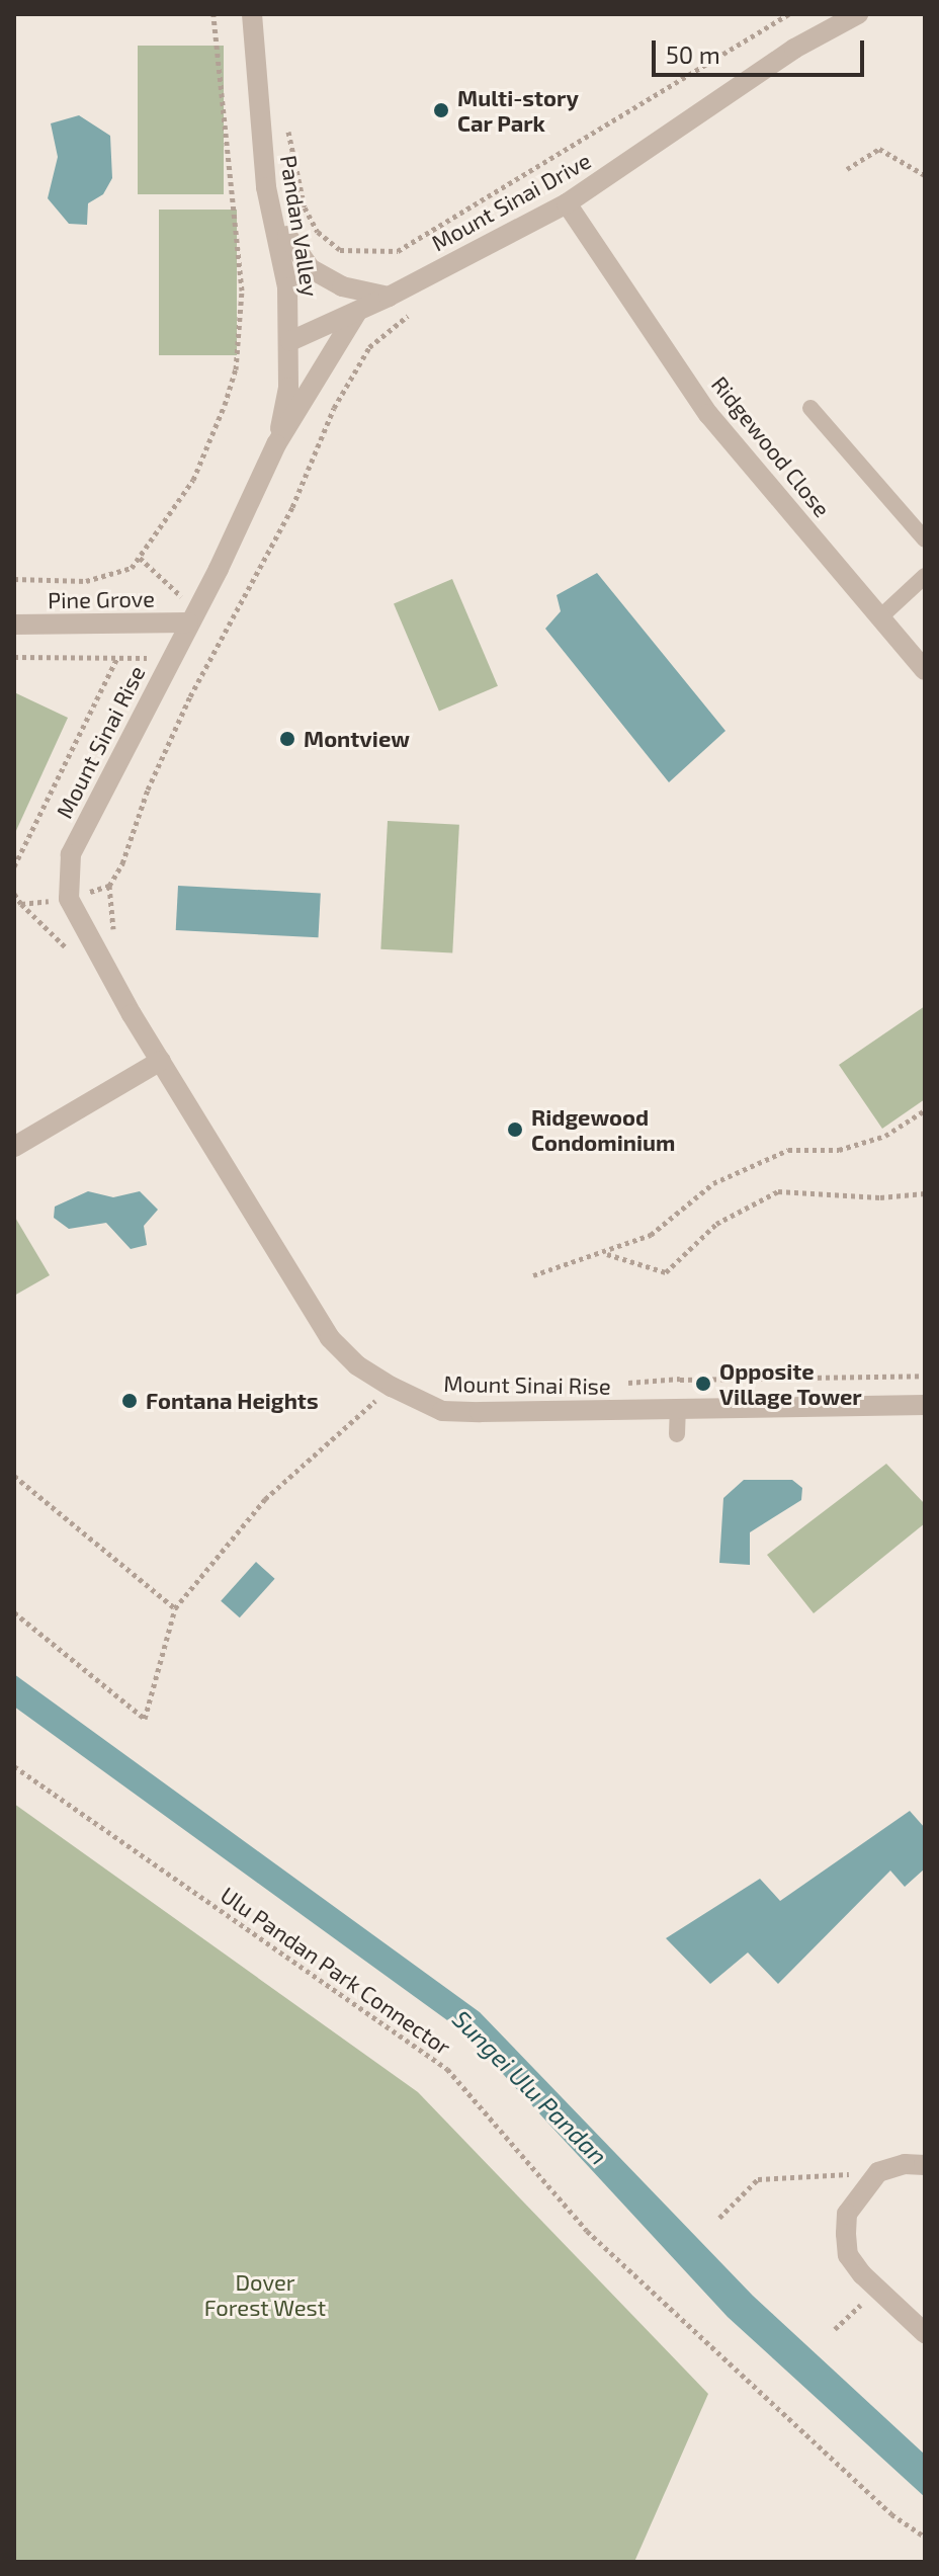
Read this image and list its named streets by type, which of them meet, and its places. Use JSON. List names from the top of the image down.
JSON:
{
  "streets": {
    "street": [
      "Mount Sinai Drive",
      "Pandan Valley",
      "Ridgewood Close",
      "Pine Grove",
      "Mount Sinai Rise"
    ],
    "path": ["Ulu Pandan Park Connector"]
  },
  "crossings": [
    ["Mount Sinai Drive", "Pandan Valley"],
    ["Mount Sinai Drive", "Ridgewood Close"],
    ["Pandan Valley", "Mount Sinai Rise"],
    ["Pine Grove", "Mount Sinai Rise"]
  ],
  "water": ["Sungei Ulu Pandan"],
  "parks": ["Dover Forest West"],
  "places": [
    "Multi-story Car Park",
    "Montview",
    "Ridgewood Condominium",
    "Opposite Village Tower",
    "Fontana Heights"
  ],
  "scale_bar": "50 m"
}
